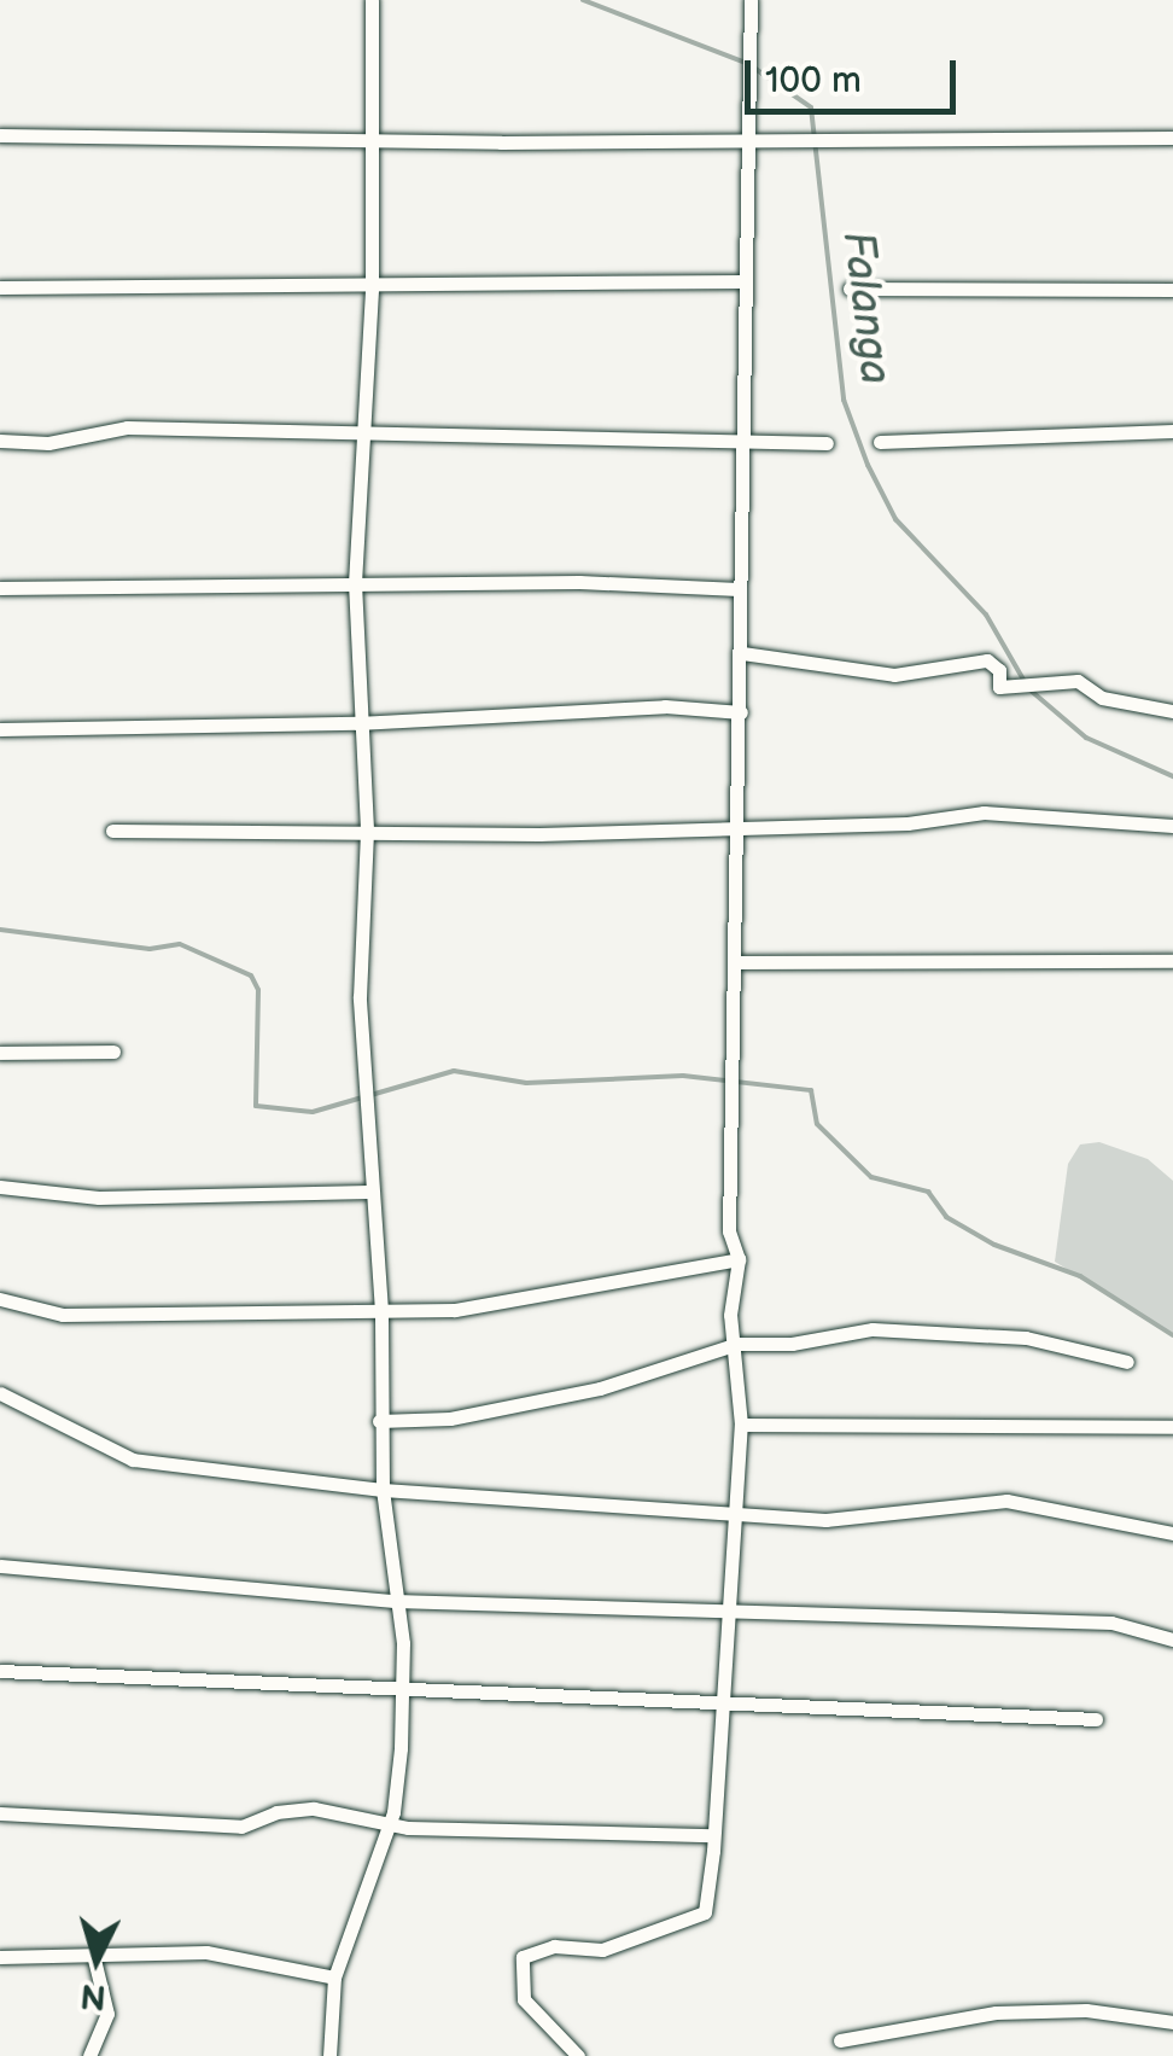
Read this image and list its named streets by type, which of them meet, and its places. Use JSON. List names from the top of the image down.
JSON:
{
  "water": ["Falanga"],
  "scale_bar": "100 m",
  "north": "bottom"
}
